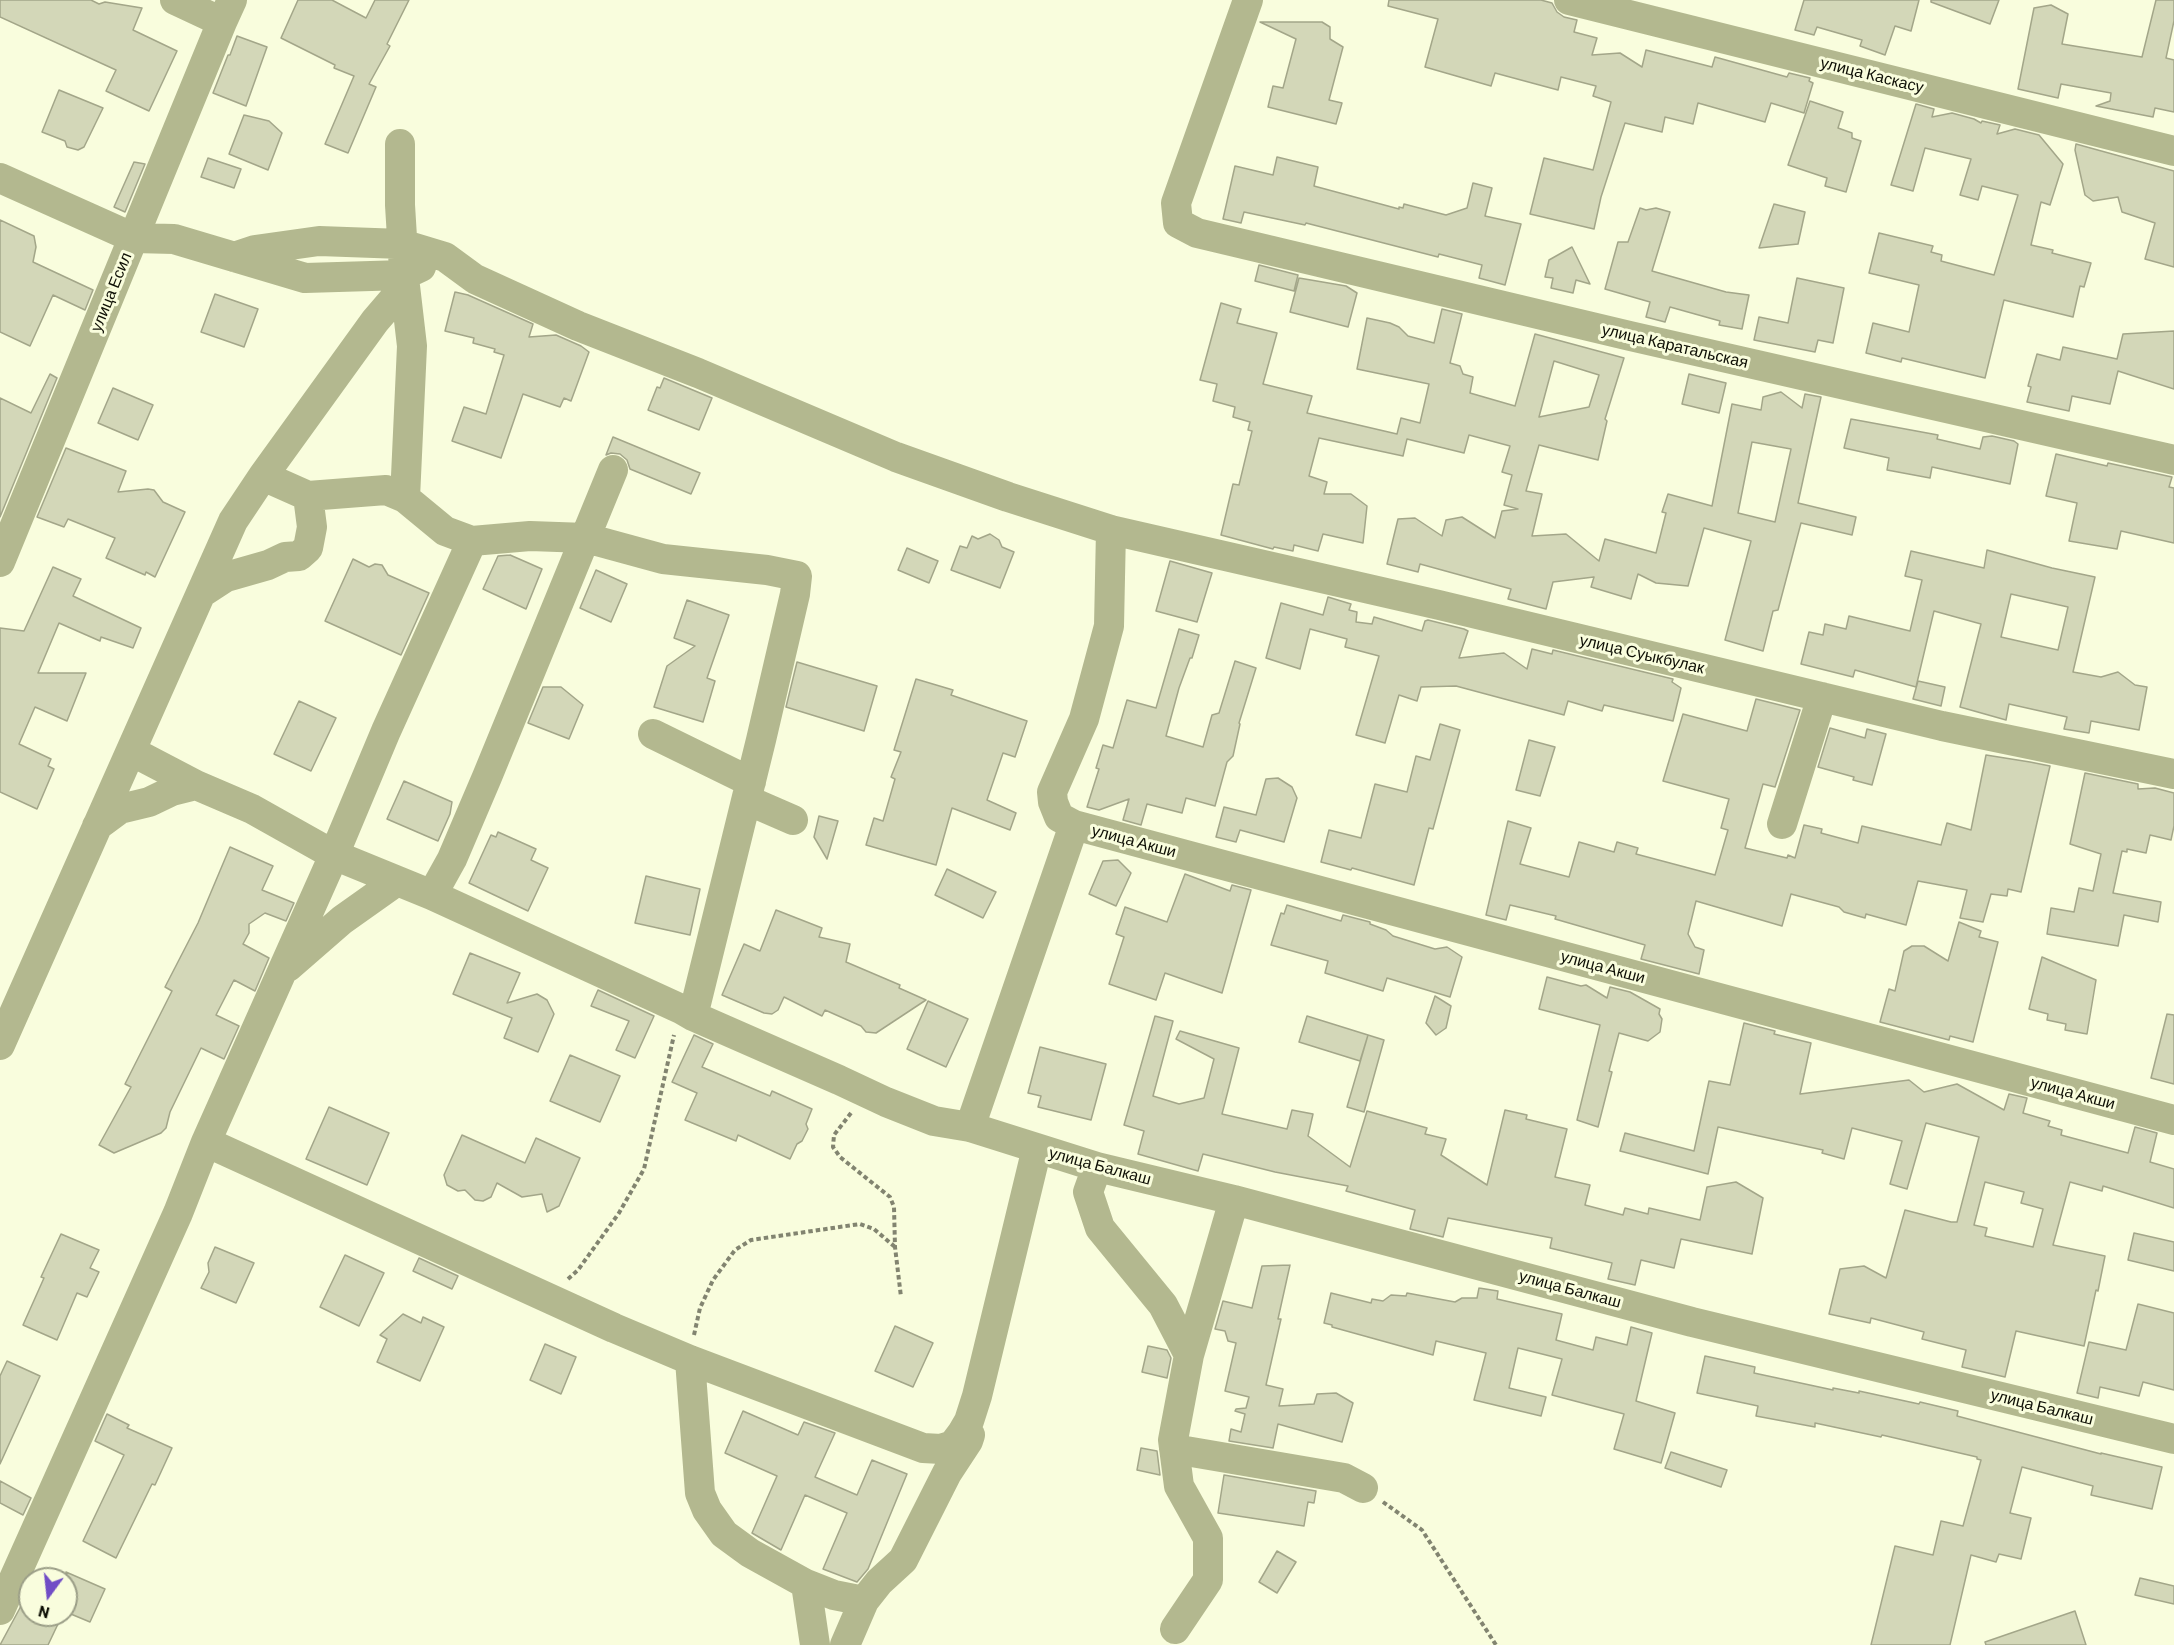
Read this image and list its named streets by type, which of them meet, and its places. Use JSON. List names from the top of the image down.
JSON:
{
  "streets": {
    "street": [
      "улица Каскасу",
      "улица Есил",
      "улица Каратальская",
      "улица Суыкбулак",
      "улица Акши",
      "улица Балкаш"
    ]
  },
  "crossings": [
    ["улица Суыкбулак", "улица Акши"]
  ],
  "north": "bottom"
}
